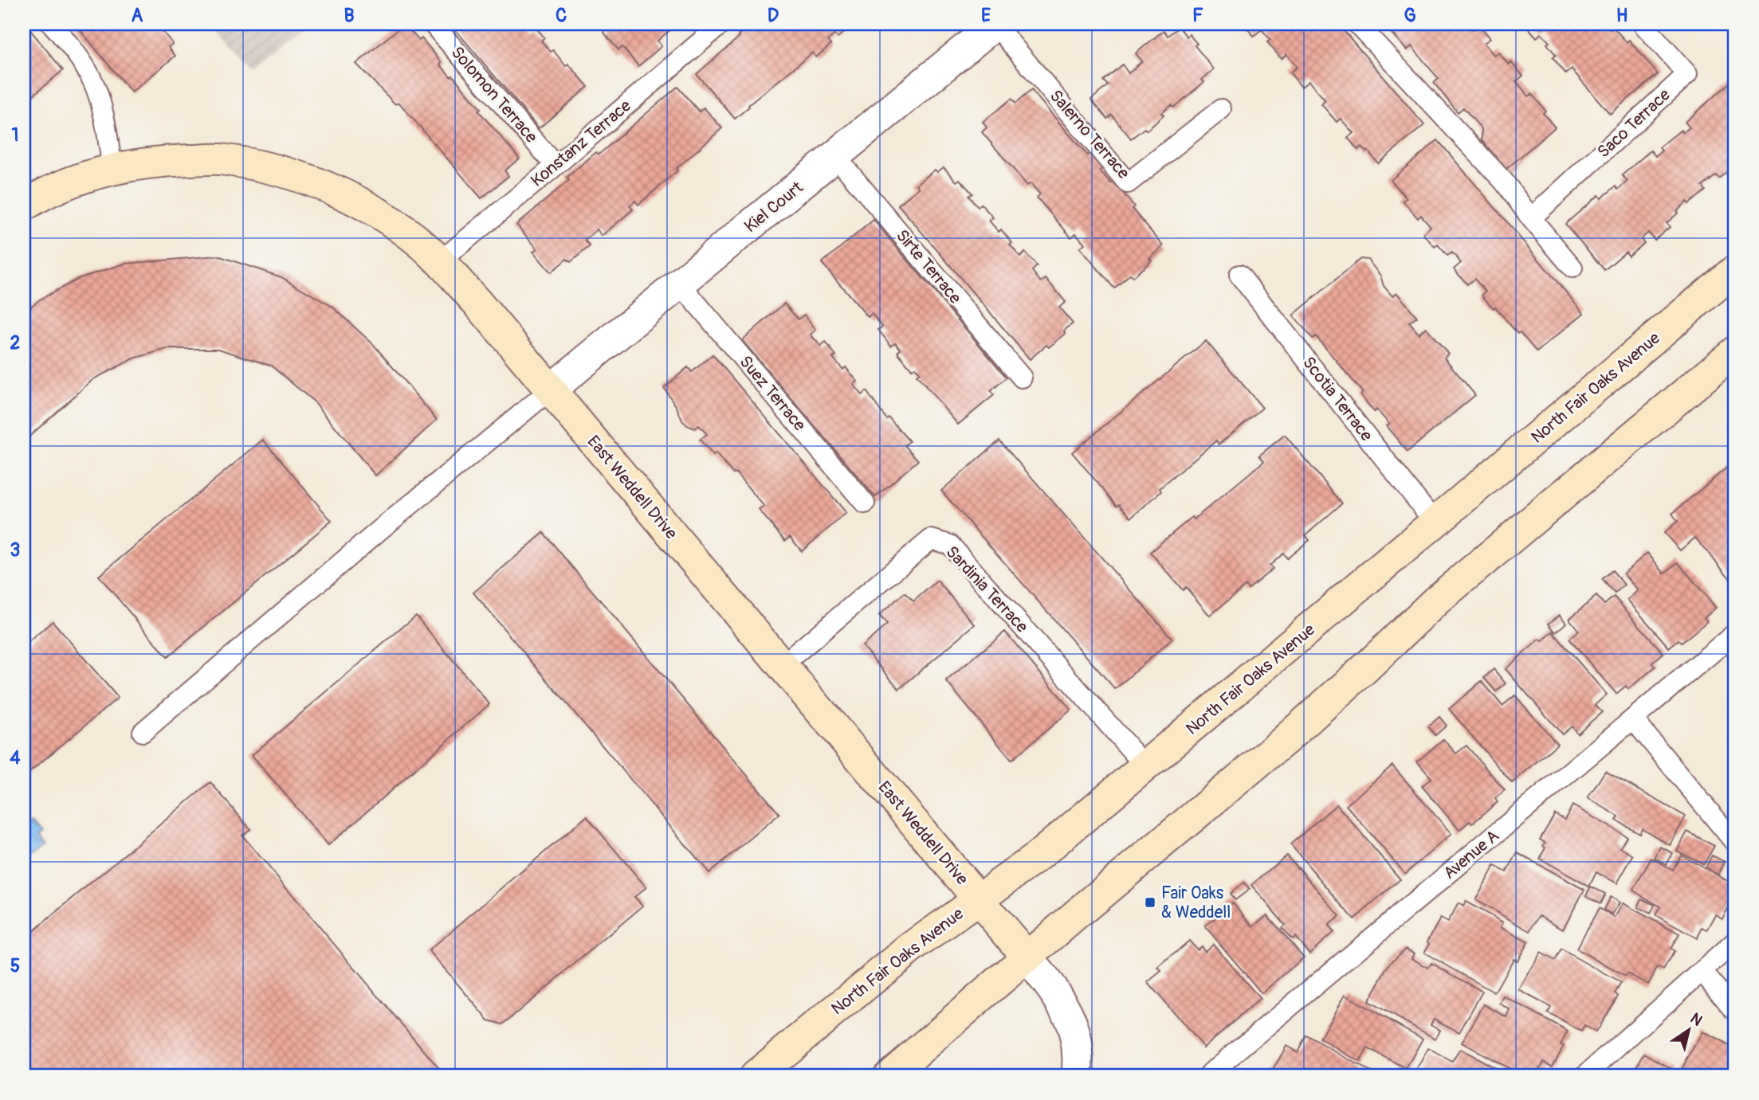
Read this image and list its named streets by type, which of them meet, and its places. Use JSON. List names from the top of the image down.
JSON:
{
  "streets": {
    "main road": ["North Fair Oaks Avenue", "East Weddell Drive"],
    "street": ["Kiel Court"],
    "lane": [
      "Solomon Terrace",
      "Saco Terrace",
      "Salerno Terrace",
      "Konstanz Terrace",
      "Sirte Terrace",
      "Suez Terrace",
      "Scotia Terrace",
      "Sardinia Terrace",
      "Avenue A"
    ]
  },
  "crossings": [
    ["Solomon Terrace", "Konstanz Terrace"],
    ["Salerno Terrace", "Kiel Court"],
    ["Konstanz Terrace", "East Weddell Drive"],
    ["Kiel Court", "Sirte Terrace"],
    ["Kiel Court", "Suez Terrace"],
    ["Kiel Court", "East Weddell Drive"],
    ["North Fair Oaks Avenue", "Scotia Terrace"],
    ["North Fair Oaks Avenue", "East Weddell Drive"],
    ["North Fair Oaks Avenue", "Sardinia Terrace"],
    ["East Weddell Drive", "Sardinia Terrace"]
  ],
  "places": {
    "transit": ["Fair Oaks & Weddell"]
  },
  "north": "top right",
  "grid": {
    "columns": [
      "A",
      "B",
      "C",
      "D",
      "E",
      "F",
      "G",
      "H"
    ],
    "rows": [
      "1",
      "2",
      "3",
      "4",
      "5"
    ]
  }
}
